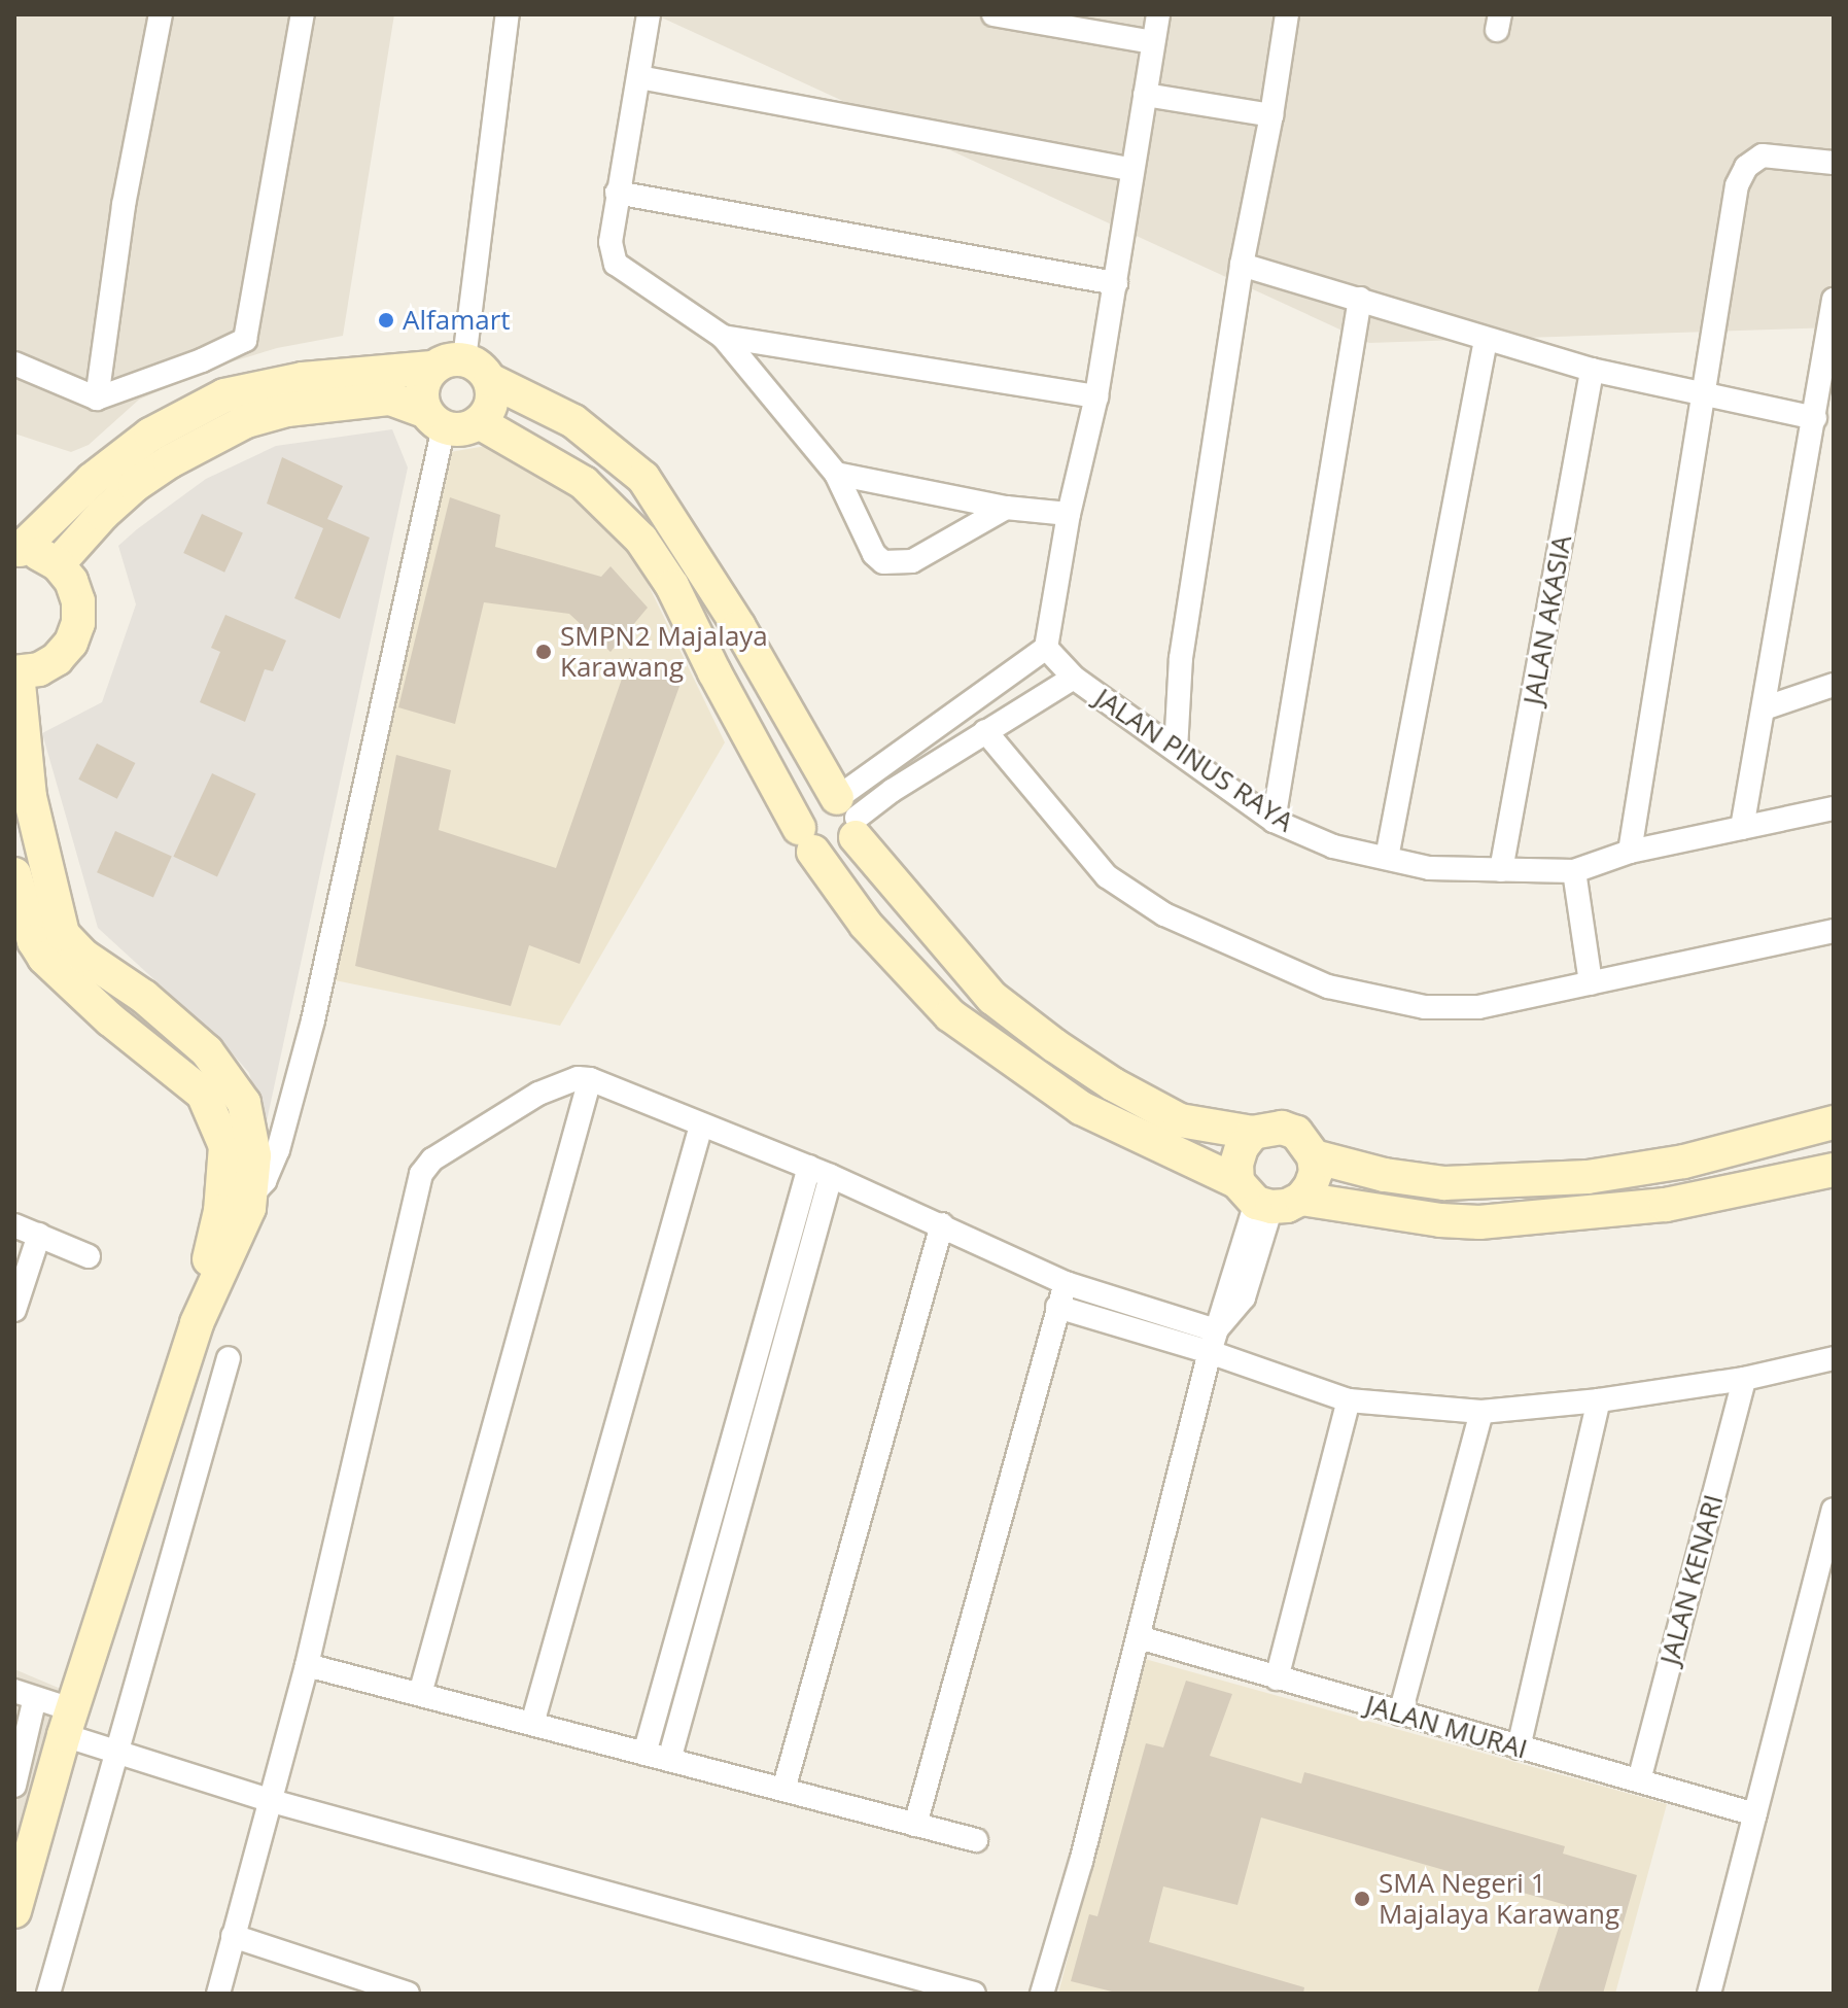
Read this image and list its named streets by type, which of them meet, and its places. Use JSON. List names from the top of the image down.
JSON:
{
  "streets": {
    "street": [
      "JALAN AKASIA",
      "JALAN PINUS RAYA",
      "JALAN KENARI",
      "JALAN MURAI"
    ]
  },
  "crossings": [
    ["JALAN AKASIA", "JALAN PINUS RAYA"],
    ["JALAN KENARI", "JALAN MURAI"]
  ],
  "places": ["Alfamart", "SMPN2 Majalaya Karawang", "SMA Negeri 1 Majalaya Karawang"]
}
